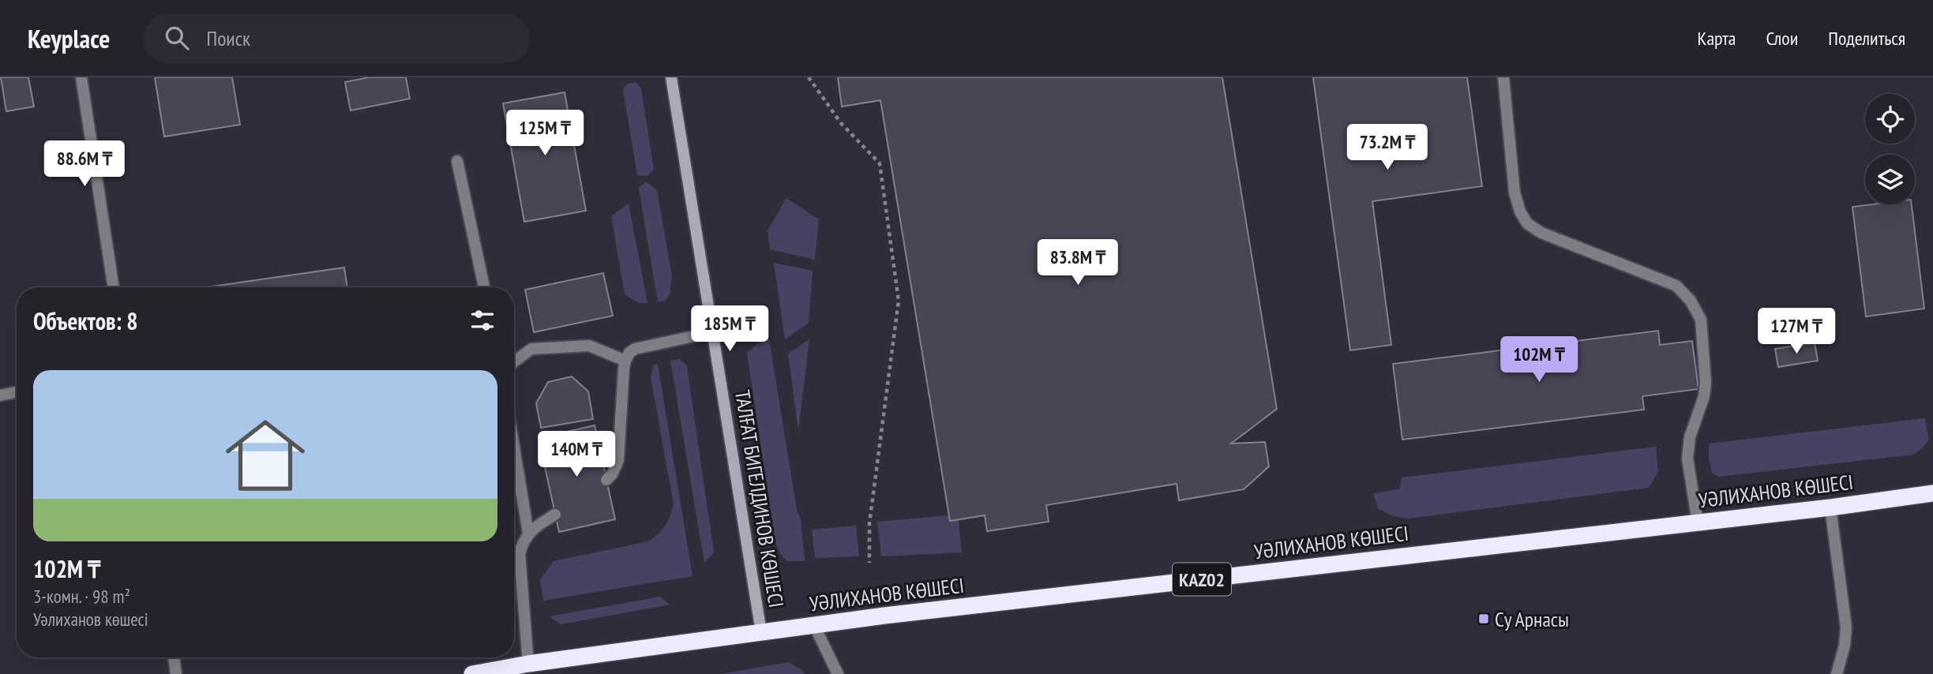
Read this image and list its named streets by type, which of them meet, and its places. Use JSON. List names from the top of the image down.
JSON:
{
  "streets": {
    "highway": ["УӘЛИХАНОВ КӨШЕСІ", "KАZ02"],
    "street": ["ТАЛҒАТ БИГЕЛДИНОВ КӨШЕСІ"]
  },
  "crossings": [
    ["УӘЛИХАНОВ КӨШЕСІ", "ТАЛҒАТ БИГЕЛДИНОВ КӨШЕСІ"]
  ],
  "places": {
    "transit": ["Су Арнасы"]
  },
  "page": {
    "header": "Keyplace",
    "search": "Поиск",
    "nav": ["Карта", "Слои", "Поделиться"],
    "price": [
      "125M ₸",
      "73.2M ₸",
      "88.6M ₸",
      "83.8M ₸",
      "185M ₸",
      "127M ₸",
      "102M ₸",
      "140M ₸"
    ],
    "heading": "Объектов: 8",
    "list": [
      {
        "name": "102M ₸",
        "note": "3-комн. · 98 m² · Уәлиханов көшесі"
      }
    ]
  }
}
